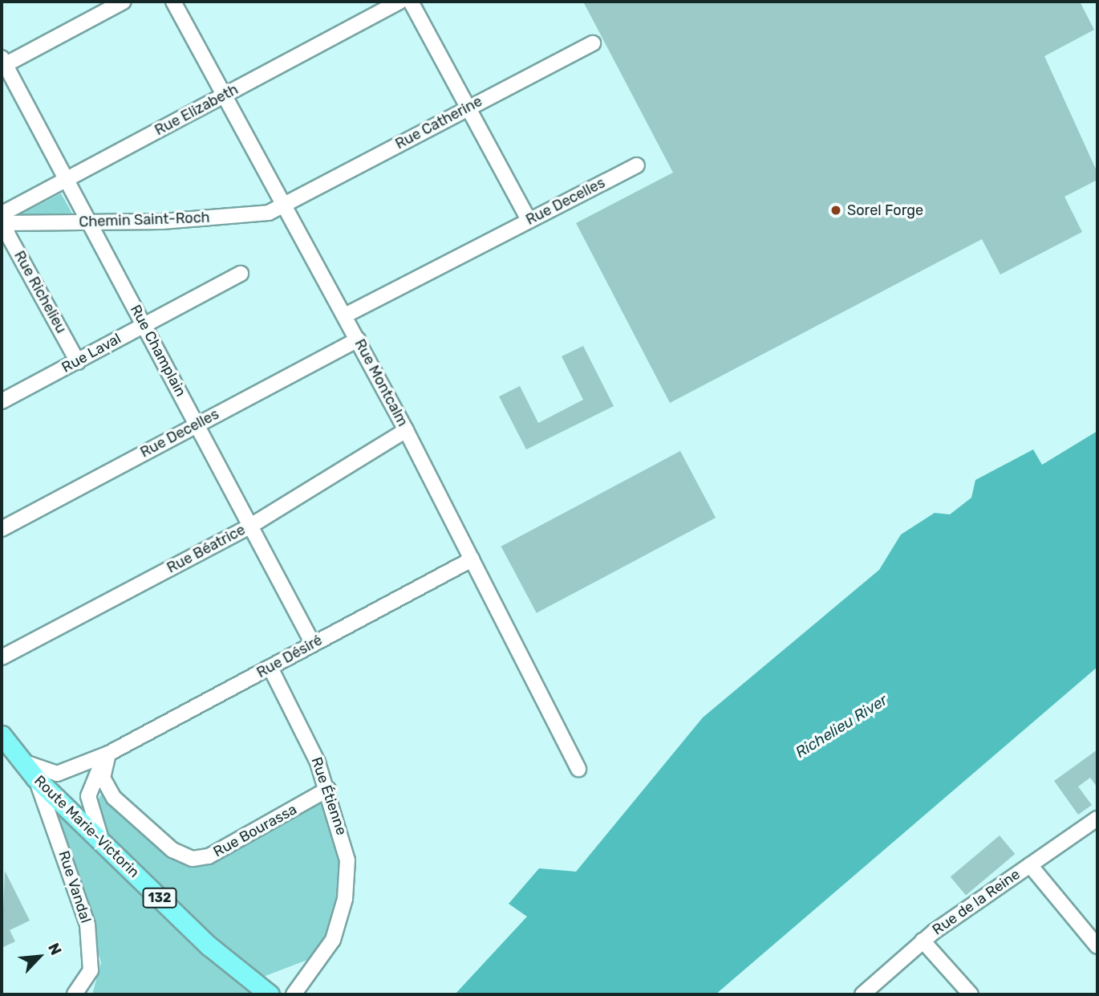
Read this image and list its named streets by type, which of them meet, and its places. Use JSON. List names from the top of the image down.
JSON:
{
  "streets": {
    "main road": ["Route Marie-Victorin", "132"],
    "street": [
      "Rue Elizabeth",
      "Rue Catherine",
      "Rue Decelles",
      "Chemin Saint-Roch",
      "Rue Richelieu",
      "Rue Champlain",
      "Rue Laval",
      "Rue Montcalm",
      "Rue Béatrice",
      "Rue Désiré",
      "Rue Étienne",
      "Rue Bourassa",
      "Rue Vandal",
      "Rue de la Reine"
    ]
  },
  "crossings": [
    ["Rue Elizabeth", "Chemin Saint-Roch"],
    ["Rue Elizabeth", "Rue Richelieu"],
    ["Rue Elizabeth", "Rue Champlain"],
    ["Rue Elizabeth", "Rue Montcalm"],
    ["Rue Catherine", "Chemin Saint-Roch"],
    ["Rue Catherine", "Rue Montcalm"],
    ["Rue Decelles", "Rue Champlain"],
    ["Rue Decelles", "Rue Montcalm"],
    ["Chemin Saint-Roch", "Rue Richelieu"],
    ["Chemin Saint-Roch", "Rue Champlain"],
    ["Chemin Saint-Roch", "Rue Montcalm"],
    ["Rue Richelieu", "Rue Laval"],
    ["Rue Champlain", "Rue Laval"],
    ["Rue Champlain", "Rue Béatrice"],
    ["Rue Champlain", "Rue Désiré"],
    ["Rue Montcalm", "Rue Béatrice"],
    ["Rue Montcalm", "Rue Désiré"],
    ["Rue Désiré", "Rue Étienne"],
    ["Rue Désiré", "Route Marie-Victorin"],
    ["Rue Désiré", "Rue Bourassa"],
    ["Rue Étienne", "Rue Bourassa"],
    ["Route Marie-Victorin", "Rue Vandal"]
  ],
  "water": ["Richelieu River"],
  "places": ["Sorel Forge"],
  "north": "top right"
}
